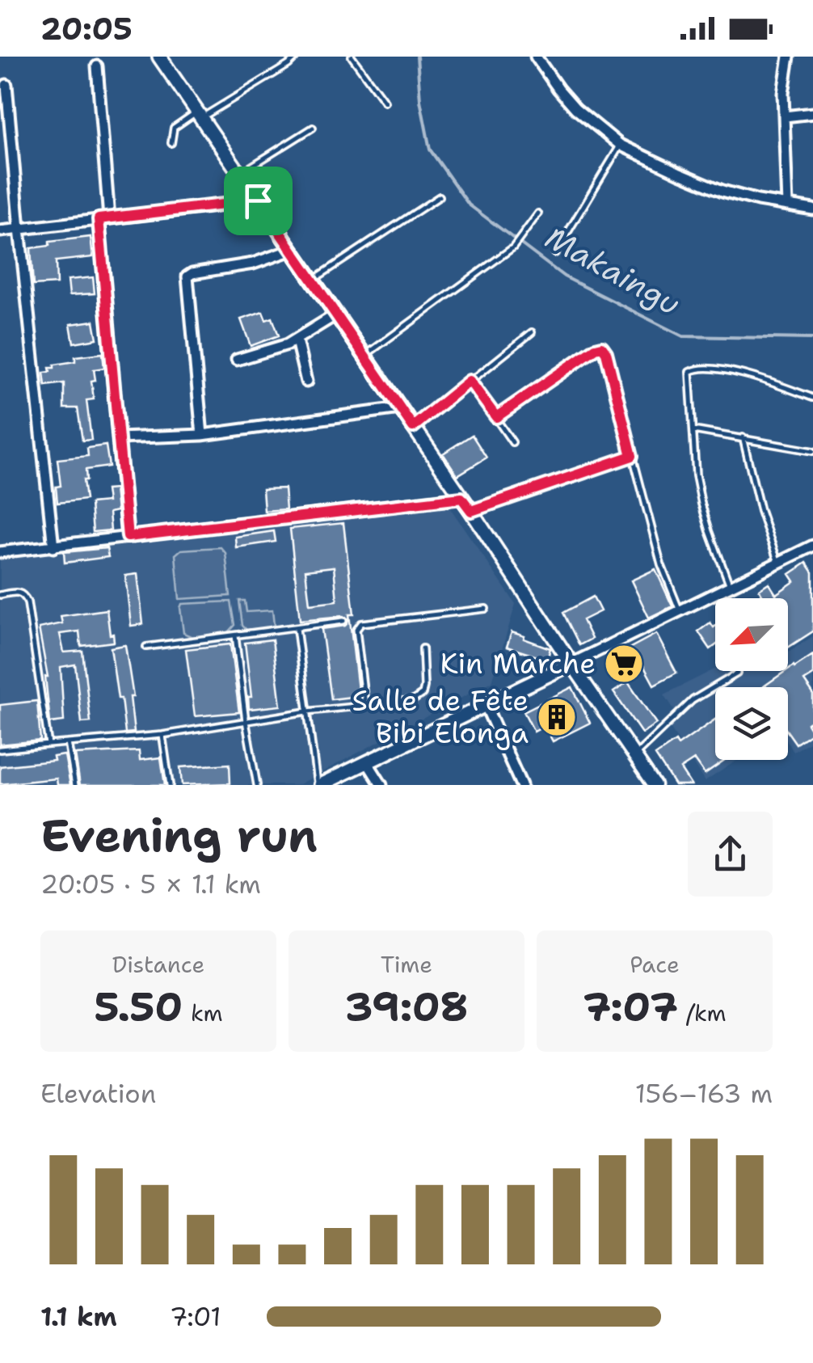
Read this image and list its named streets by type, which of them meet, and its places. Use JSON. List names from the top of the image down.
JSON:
{
  "water": ["Makaingu"],
  "places": {
    "supermarket": ["Kin Marche"],
    "building": ["Salle de Fête Bibi Elonga"]
  },
  "north": "bottom left",
  "page": {
    "status": "20:05",
    "heading": ["Evening run", "20:05 · 5 × 1.1 km"],
    "stats": [
      ["Distance", "5.50 km"],
      ["Time", "39:08"],
      ["Pace", "7:07 /km"]
    ],
    "chart": ["Elevation", "156–163 m"],
    "list": [
      {
        "name": "1.1 km",
        "note": "7:01"
      }
    ]
  }
}
